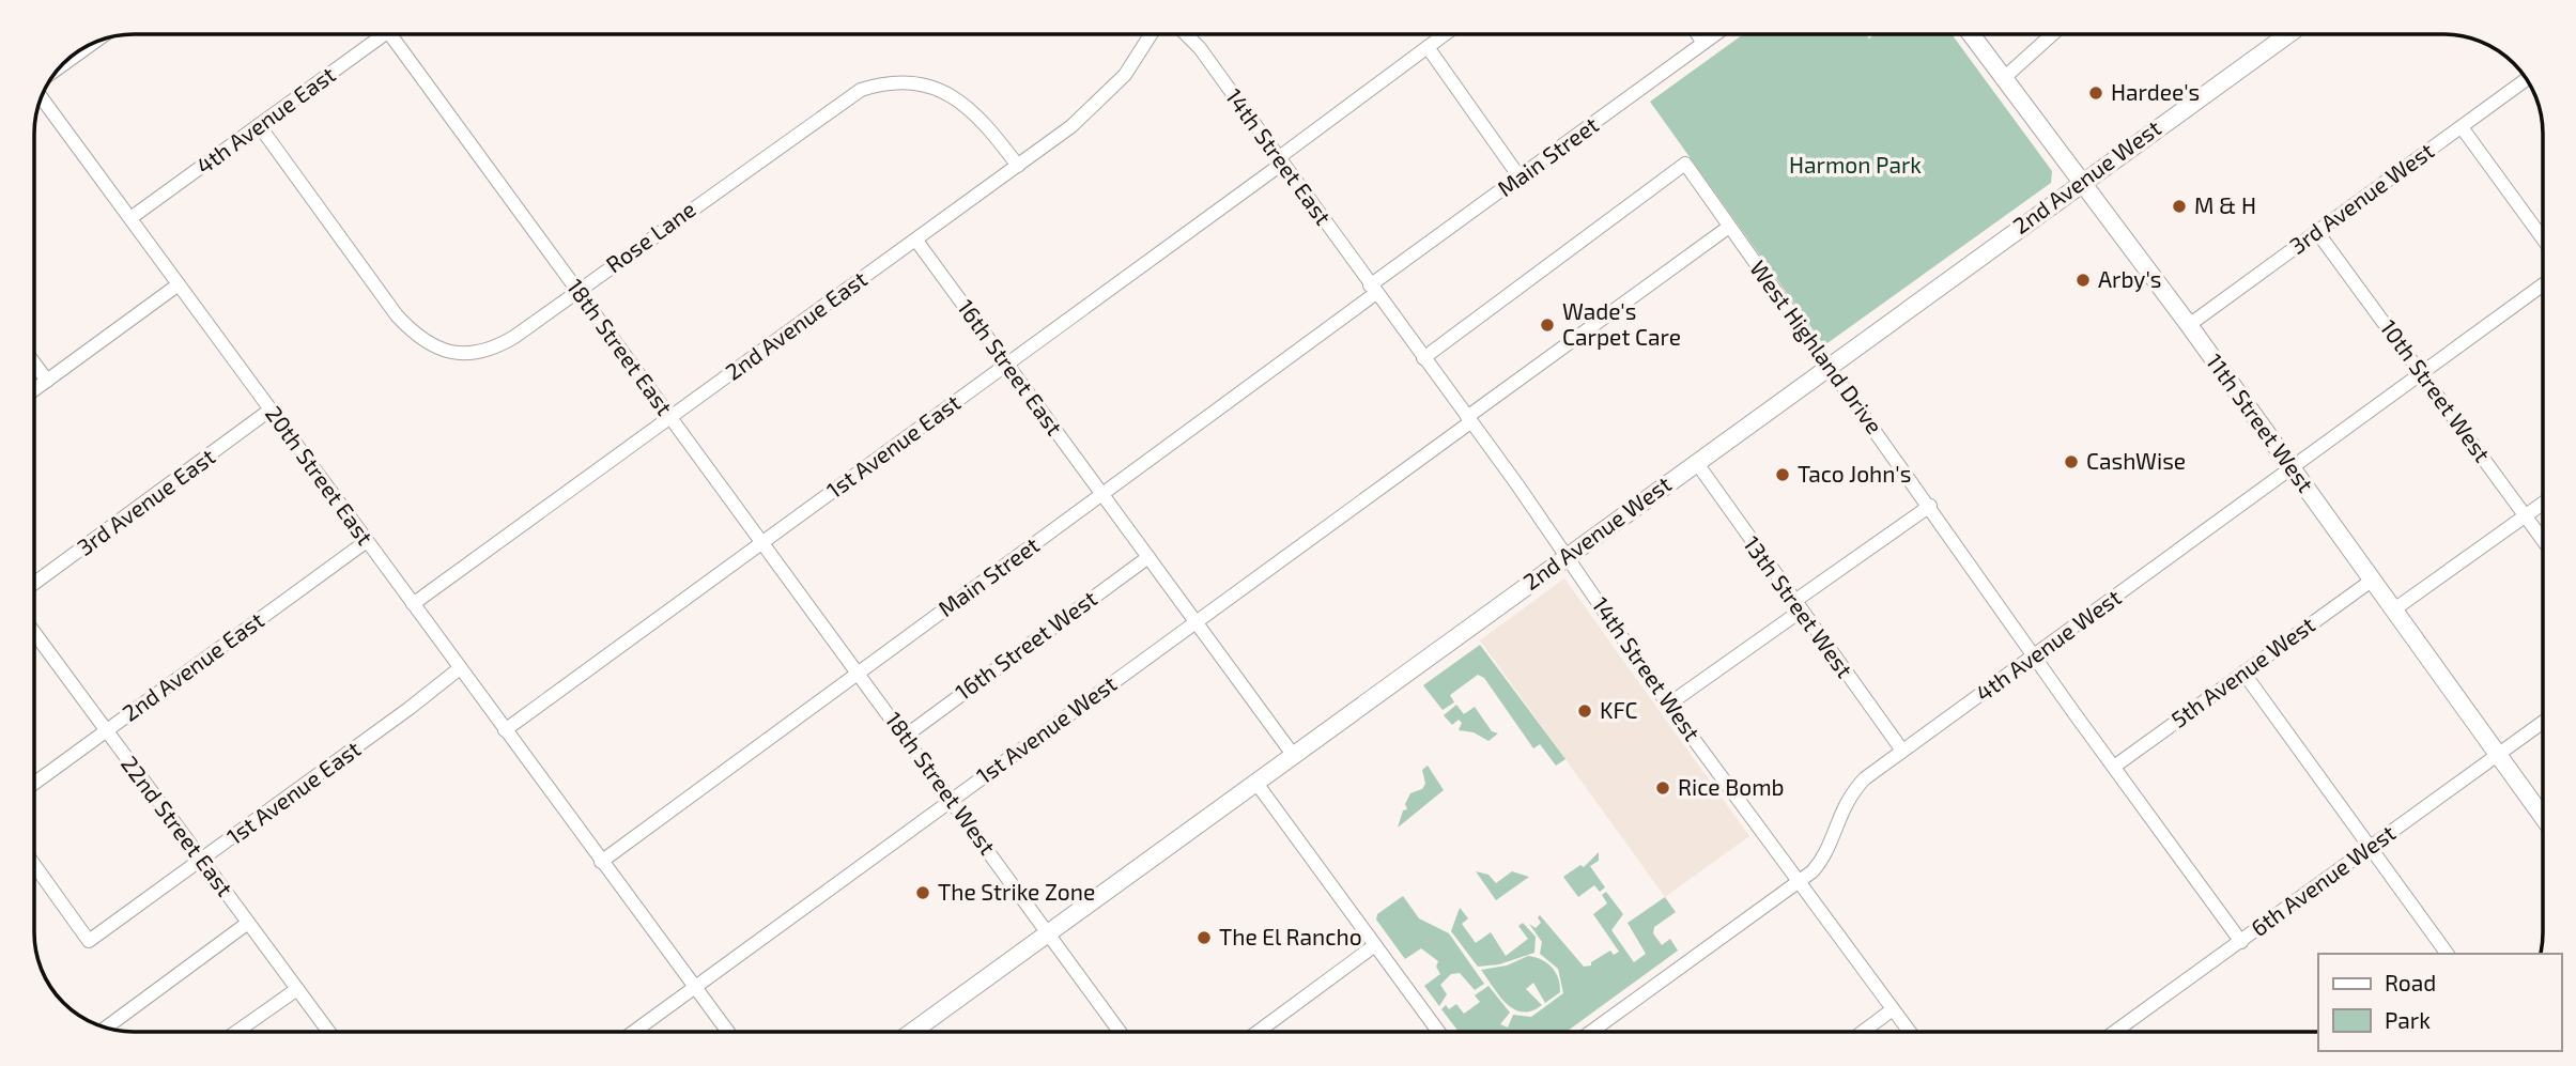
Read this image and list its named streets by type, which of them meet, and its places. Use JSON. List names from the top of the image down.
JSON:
{
  "streets": {
    "main road": ["2nd Avenue West", "11th Street West"],
    "street": [
      "4th Avenue East",
      "14th Street East",
      "Main Street",
      "3rd Avenue West",
      "Rose Lane",
      "2nd Avenue East",
      "18th Street East",
      "West Highland Drive",
      "16th Street East",
      "10th Street West",
      "1st Avenue East",
      "20th Street East",
      "3rd Avenue East",
      "13th Street West",
      "16th Street West",
      "4th Avenue West",
      "14th Street West",
      "5th Avenue West",
      "1st Avenue West",
      "18th Street West",
      "22nd Street East",
      "6th Avenue West"
    ]
  },
  "crossings": [
    ["4th Avenue East", "Rose Lane"],
    ["4th Avenue East", "20th Street East"],
    ["14th Street East", "Main Street"],
    ["14th Street East", "1st Avenue East"],
    ["14th Street East", "14th Street West"],
    ["Main Street", "18th Street East"],
    ["Main Street", "16th Street East"],
    ["Main Street", "20th Street East"],
    ["Main Street", "14th Street West"],
    ["Main Street", "18th Street West"],
    ["2nd Avenue West", "West Highland Drive"],
    ["2nd Avenue West", "11th Street West"],
    ["2nd Avenue West", "13th Street West"],
    ["2nd Avenue West", "14th Street West"],
    ["2nd Avenue West", "18th Street West"],
    ["3rd Avenue West", "10th Street West"],
    ["3rd Avenue West", "11th Street West"],
    ["Rose Lane", "2nd Avenue East"],
    ["Rose Lane", "18th Street East"],
    ["2nd Avenue East", "18th Street East"],
    ["2nd Avenue East", "16th Street East"],
    ["2nd Avenue East", "20th Street East"],
    ["2nd Avenue East", "22nd Street East"],
    ["18th Street East", "1st Avenue East"],
    ["18th Street East", "18th Street West"],
    ["West Highland Drive", "4th Avenue West"],
    ["West Highland Drive", "14th Street West"],
    ["West Highland Drive", "5th Avenue West"],
    ["West Highland Drive", "1st Avenue West"],
    ["West Highland Drive", "6th Avenue West"],
    ["16th Street East", "1st Avenue East"],
    ["10th Street West", "4th Avenue West"],
    ["11th Street West", "4th Avenue West"],
    ["11th Street West", "5th Avenue West"],
    ["11th Street West", "6th Avenue West"],
    ["1st Avenue East", "20th Street East"],
    ["1st Avenue East", "22nd Street East"],
    ["20th Street East", "3rd Avenue East"],
    ["20th Street East", "1st Avenue West"],
    ["13th Street West", "4th Avenue West"],
    ["16th Street West", "18th Street West"],
    ["4th Avenue West", "14th Street West"],
    ["14th Street West", "1st Avenue West"],
    ["1st Avenue West", "18th Street West"]
  ],
  "parks": ["Harmon Park"],
  "places": [
    "Hardee's",
    "M & H",
    "Arby's",
    "Wade's Carpet Care",
    "CashWise",
    "Taco John's",
    "KFC",
    "Rice Bomb",
    "The Strike Zone",
    "The El Rancho"
  ],
  "legend": ["Road", "Park"]
}
